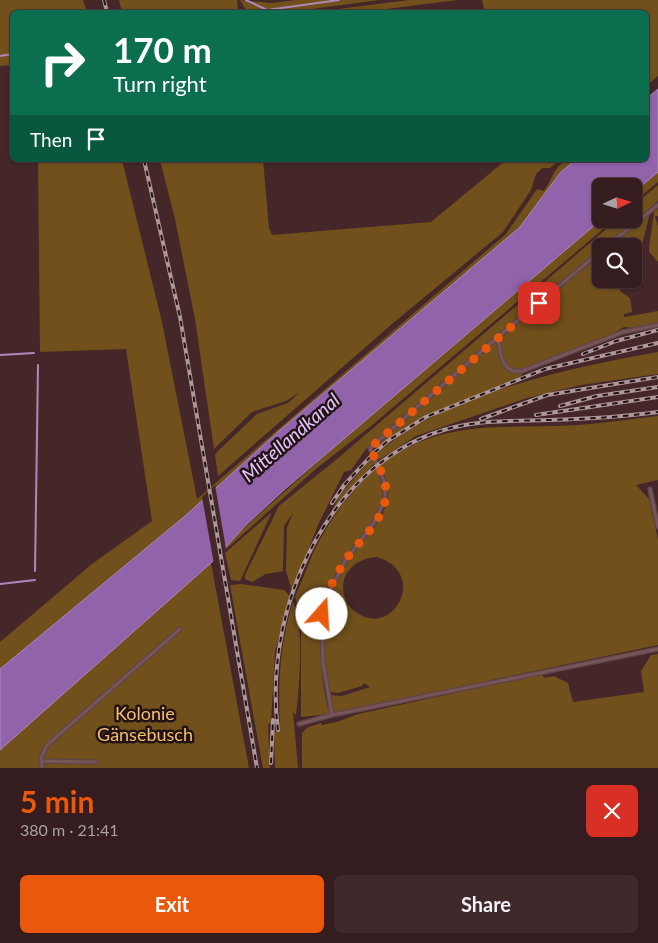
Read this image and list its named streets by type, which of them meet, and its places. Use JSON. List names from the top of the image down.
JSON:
{
  "water": ["Mittellandkanal"],
  "parks": ["Kolonie Gänsebusch"],
  "north": "right",
  "page": {
    "turn": ["170 m", "Turn right"],
    "then": "Then",
    "heading": ["5 min", "380 m · 21:41"],
    "buttons": ["Exit", "Share"]
  }
}
